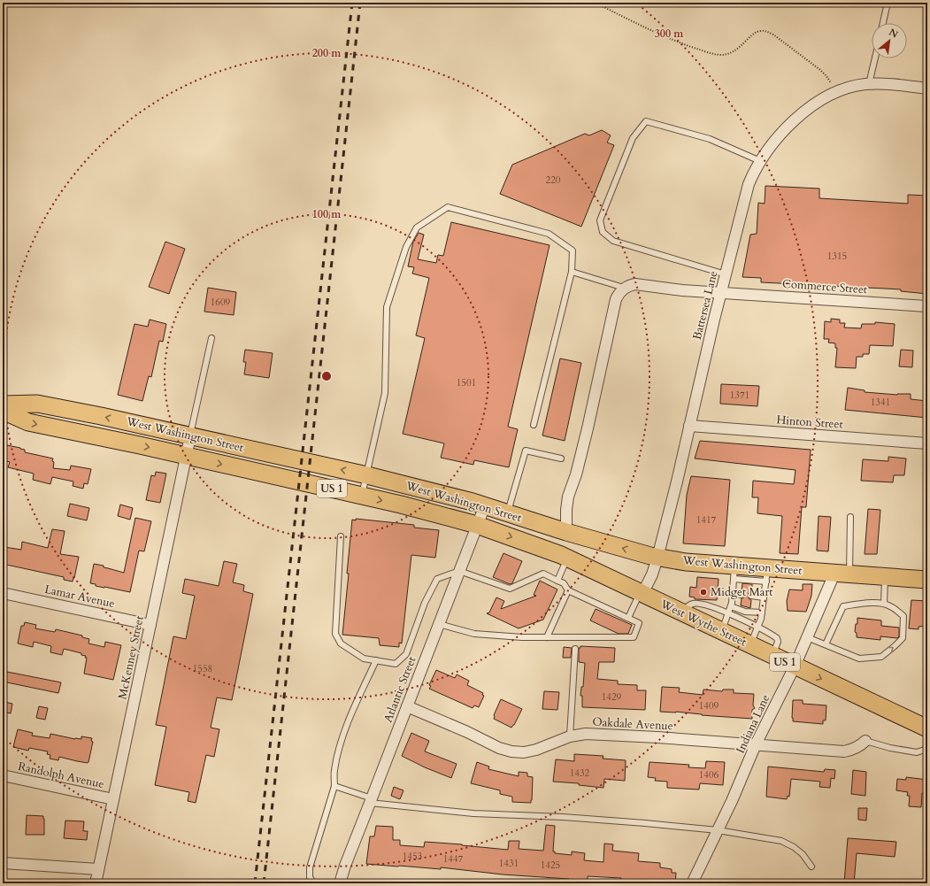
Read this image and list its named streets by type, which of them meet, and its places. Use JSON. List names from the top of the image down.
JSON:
{
  "streets": {
    "main road": ["West Washington Street", "US 1", "West Wythe Street"],
    "street": [
      "Commerce Street",
      "Battersea Lane",
      "Hinton Street",
      "Lamar Avenue",
      "McKenney Street",
      "Atlantic Street",
      "Oakdale Avenue",
      "Indiana Lane",
      "Randolph Avenue"
    ]
  },
  "crossings": [
    ["Commerce Street", "Battersea Lane"],
    ["Battersea Lane", "Hinton Street"],
    ["Battersea Lane", "West Washington Street"],
    ["Battersea Lane", "West Wythe Street"],
    ["West Washington Street", "West Wythe Street"],
    ["West Washington Street", "McKenney Street"],
    ["West Washington Street", "Atlantic Street"],
    ["West Washington Street", "Indiana Lane"],
    ["Lamar Avenue", "McKenney Street"],
    ["West Wythe Street", "Atlantic Street"],
    ["West Wythe Street", "Indiana Lane"],
    ["McKenney Street", "Randolph Avenue"],
    ["Atlantic Street", "Oakdale Avenue"],
    ["Oakdale Avenue", "Indiana Lane"]
  ],
  "one_way": ["West Wythe Street"],
  "places": ["Midget Mart"],
  "house_numbers": [
    "220",
    "1315",
    "1609",
    "1501",
    "1371",
    "1341",
    "1417",
    "1558",
    "1429",
    "1409",
    "1432",
    "1406",
    "1453",
    "1447",
    "1431",
    "1425"
  ],
  "north": "top right",
  "rings": ["300 m", "200 m", "100 m"]
}
